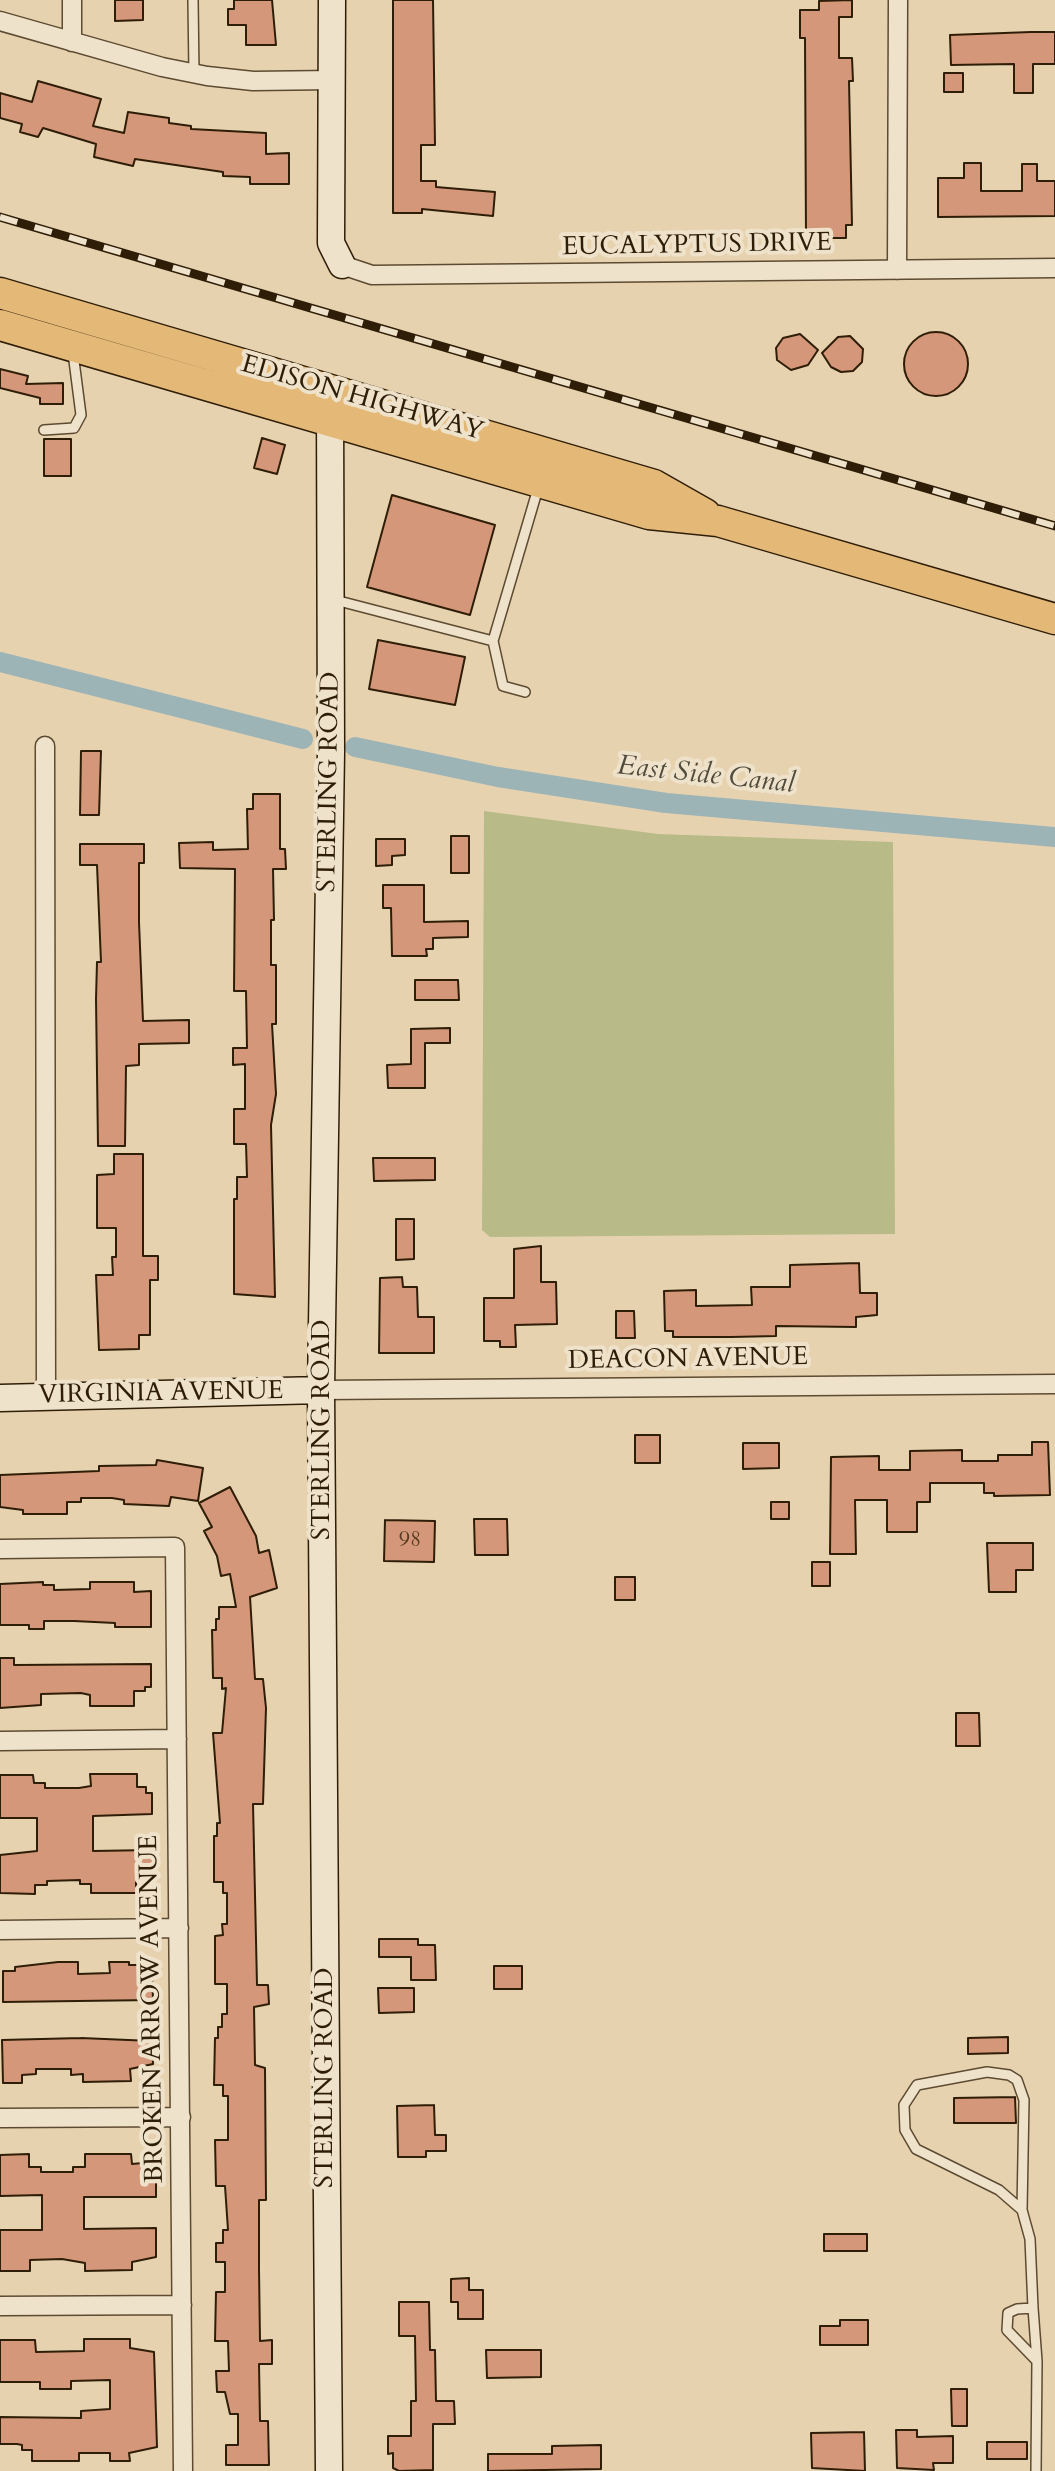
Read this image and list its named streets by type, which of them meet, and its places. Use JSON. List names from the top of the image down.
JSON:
{
  "streets": {
    "main road": ["EDISON HIGHWAY"],
    "street": [
      "EUCALYPTUS DRIVE",
      "STERLING ROAD",
      "DEACON AVENUE",
      "VIRGINIA AVENUE",
      "BROKEN ARROW AVENUE"
    ]
  },
  "crossings": [
    ["EDISON HIGHWAY", "STERLING ROAD"],
    ["STERLING ROAD", "DEACON AVENUE"],
    ["STERLING ROAD", "VIRGINIA AVENUE"],
    ["DEACON AVENUE", "VIRGINIA AVENUE"]
  ],
  "water": ["East Side Canal"],
  "house_numbers": ["98"]
}
